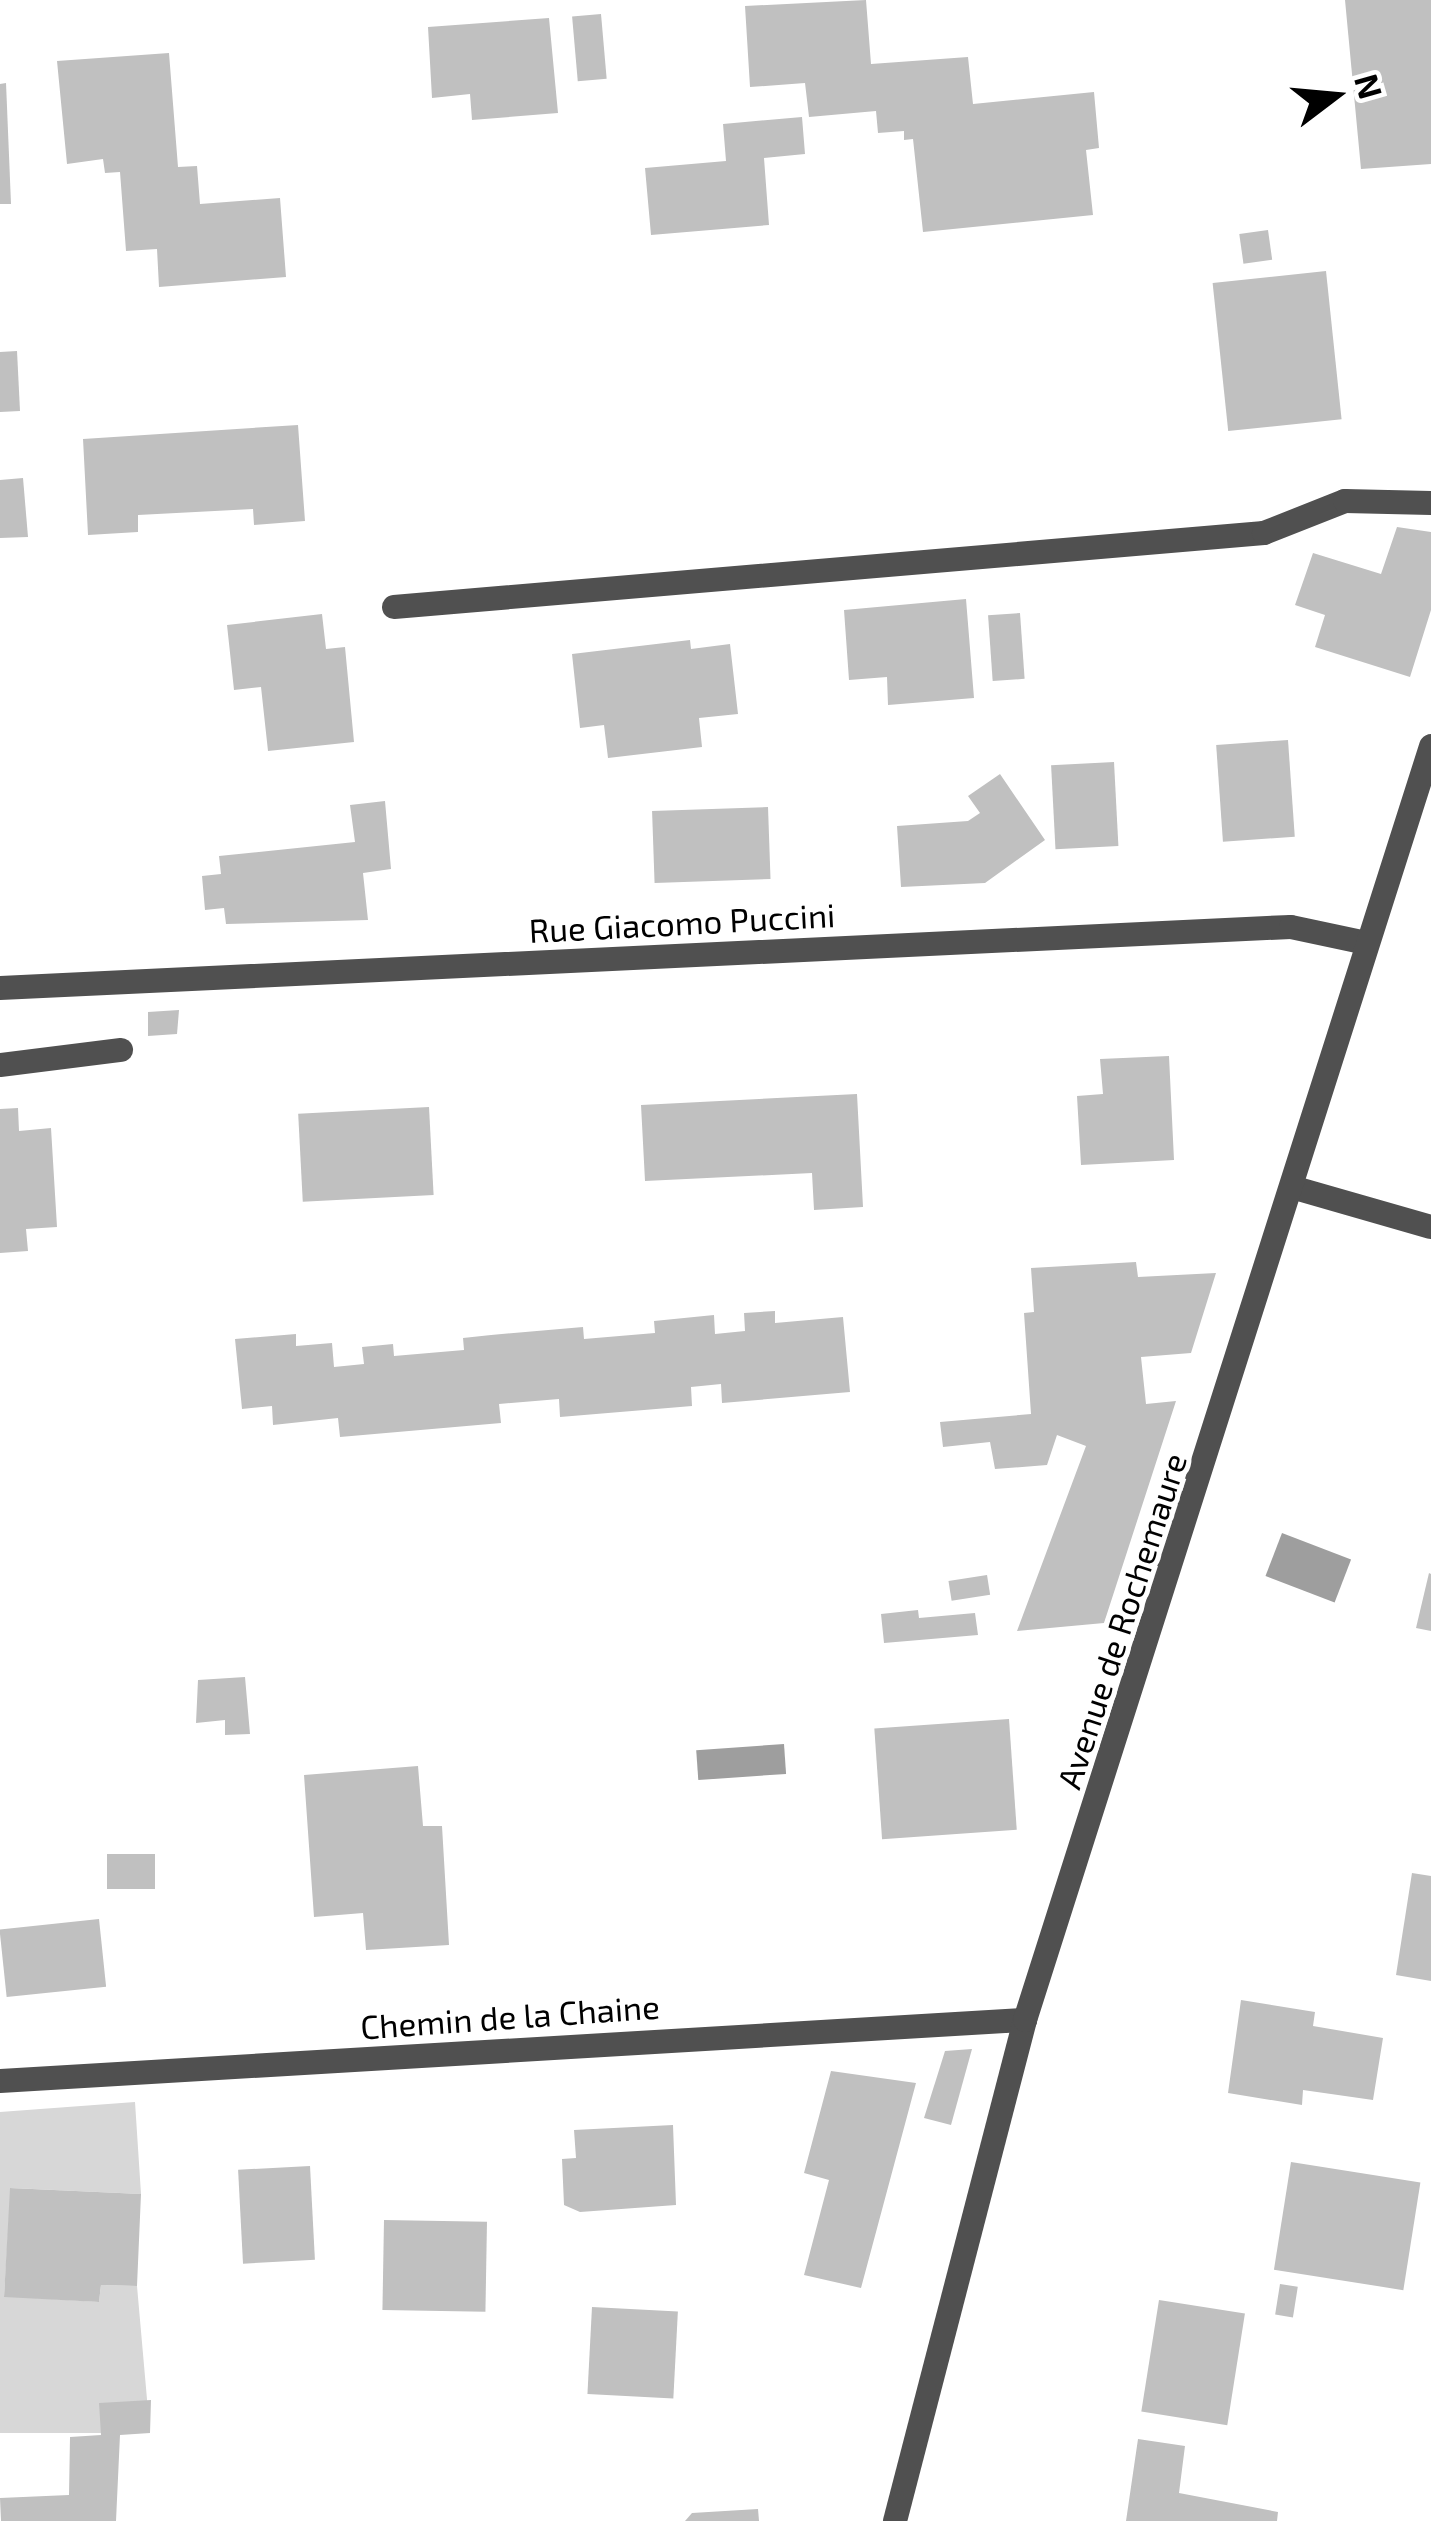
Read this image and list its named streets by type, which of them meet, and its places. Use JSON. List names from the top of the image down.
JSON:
{
  "streets": {
    "street": ["Rue Giacomo Puccini", "Avenue de Rochemaure", "Chemin de la Chaine"]
  },
  "crossings": [
    ["Rue Giacomo Puccini", "Avenue de Rochemaure"],
    ["Avenue de Rochemaure", "Chemin de la Chaine"]
  ],
  "north": "right"
}
